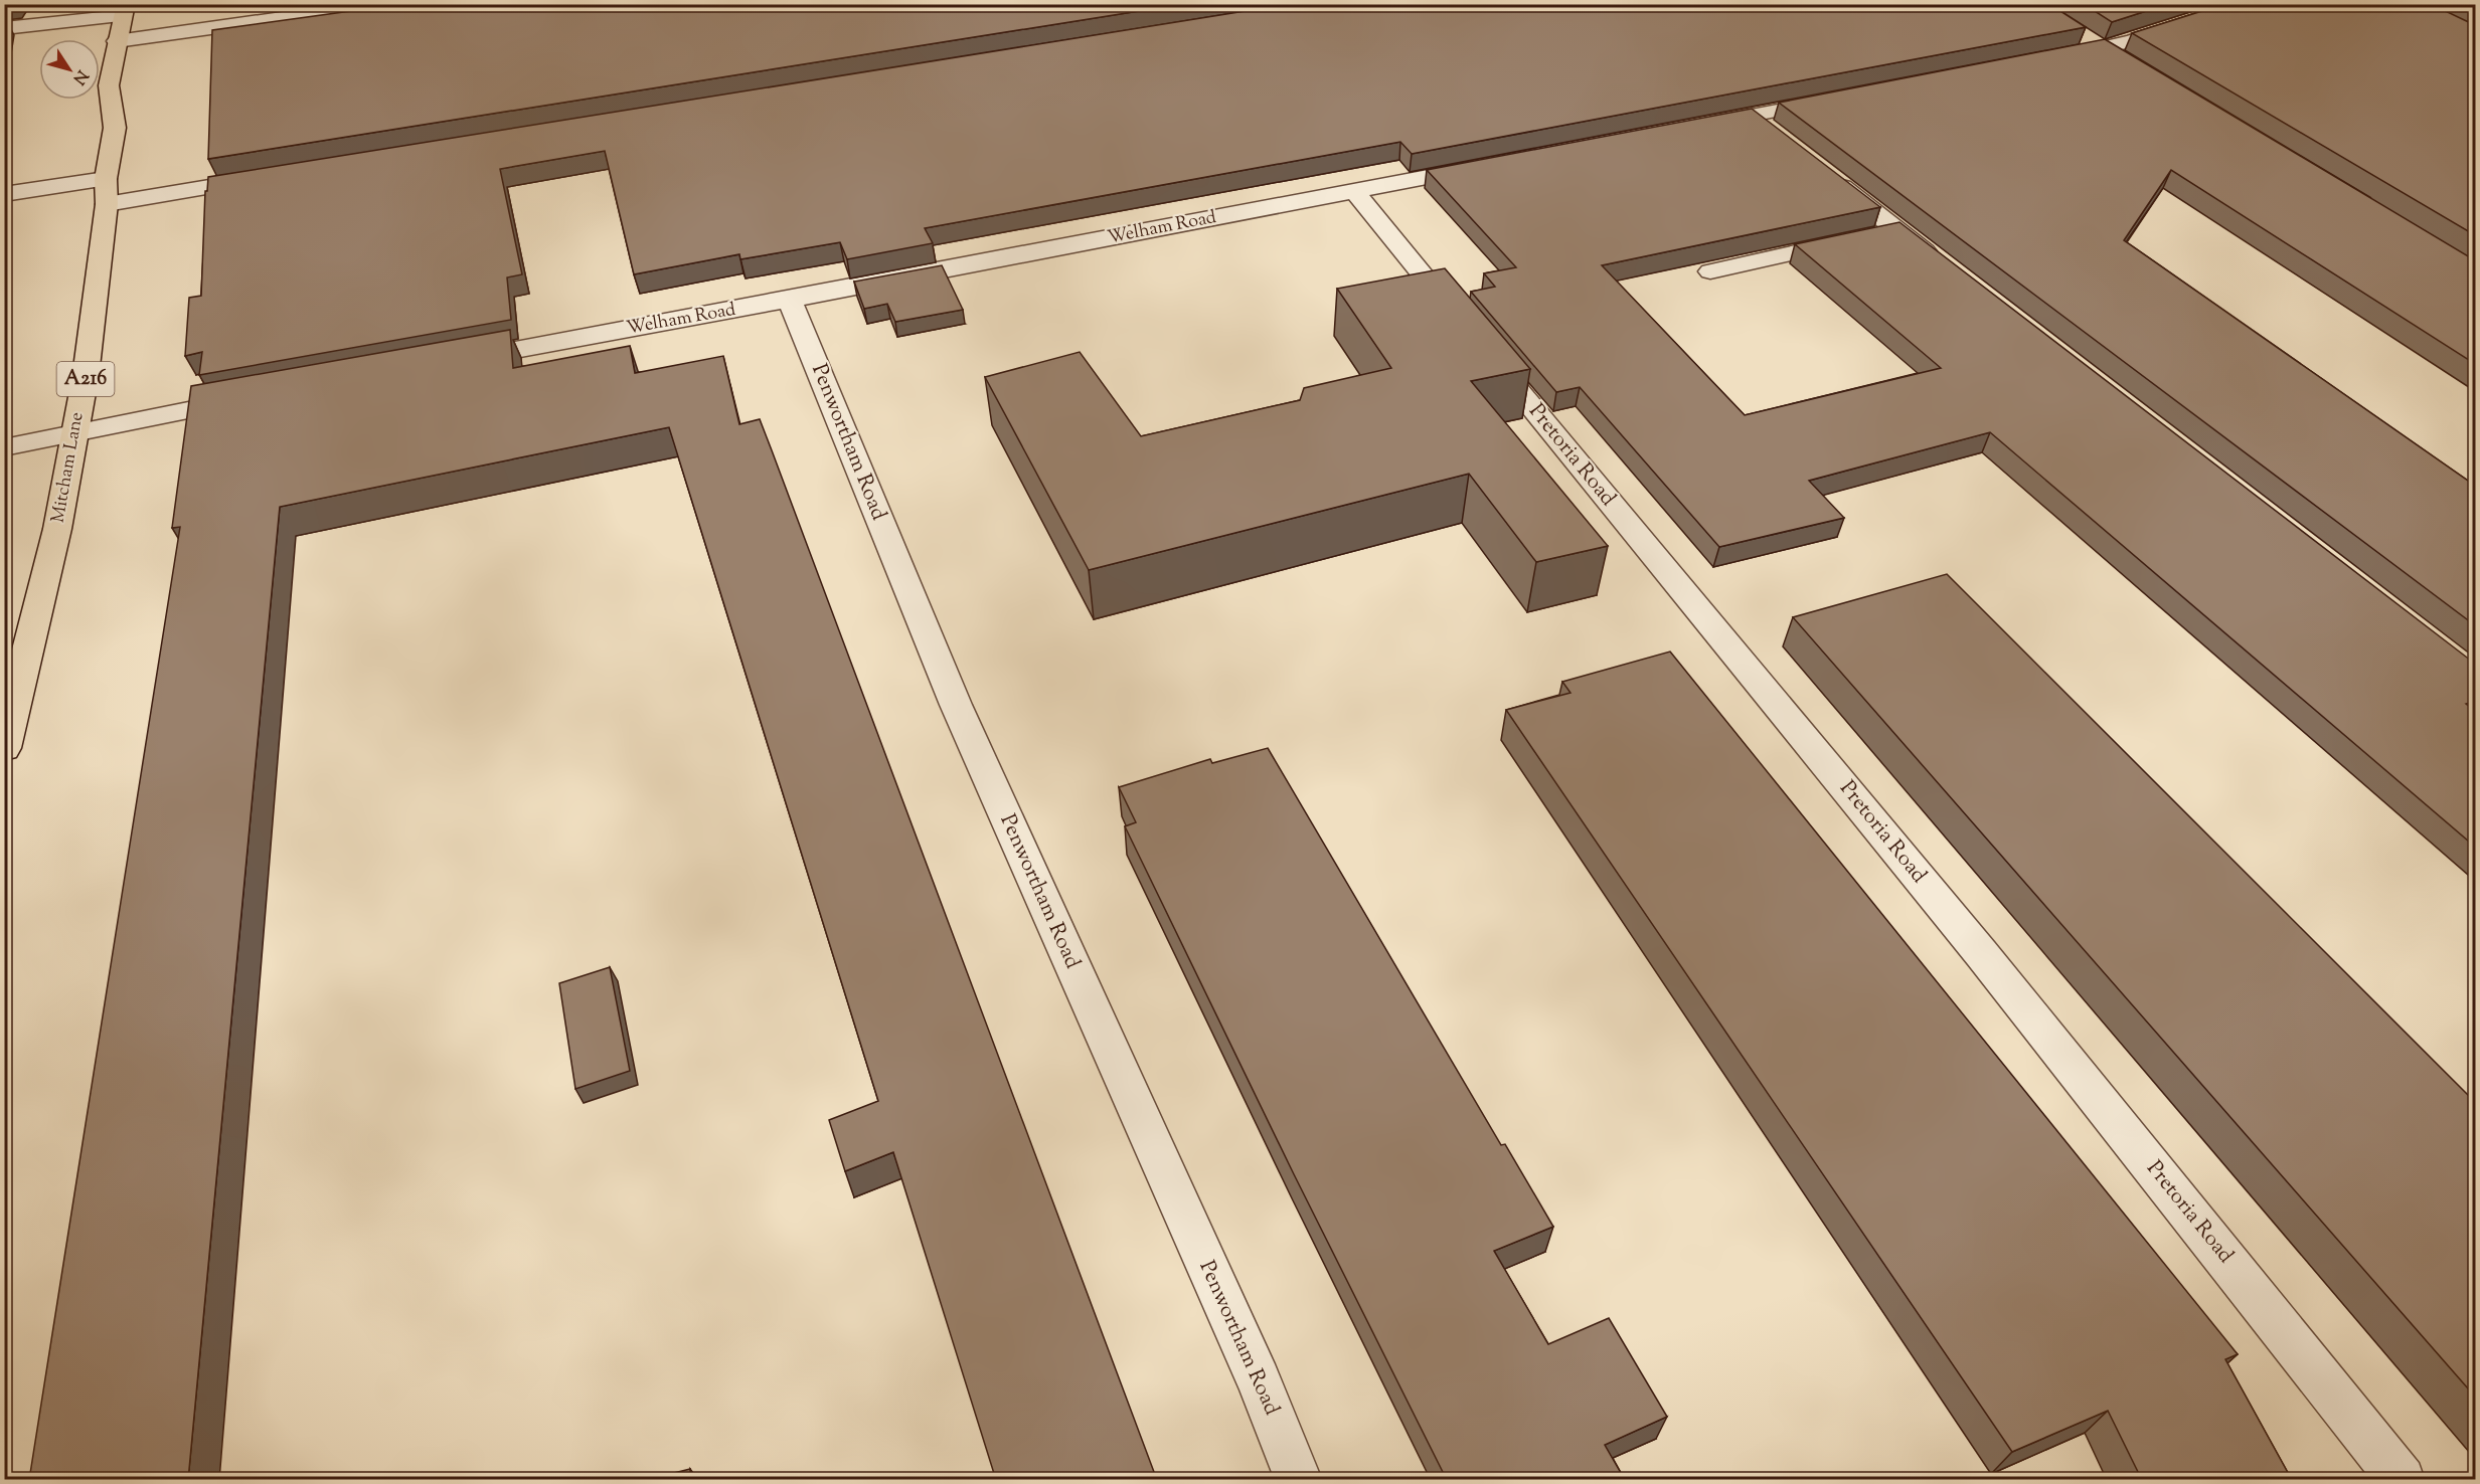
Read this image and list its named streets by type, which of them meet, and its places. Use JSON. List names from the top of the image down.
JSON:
{
  "streets": {
    "main road": ["A216", "Mitcham Lane"],
    "street": ["Welham Road", "Penwortham Road", "Pretoria Road"]
  },
  "crossings": [
    ["Welham Road", "Penwortham Road"],
    ["Welham Road", "Pretoria Road"]
  ],
  "north": "bottom right"
}
